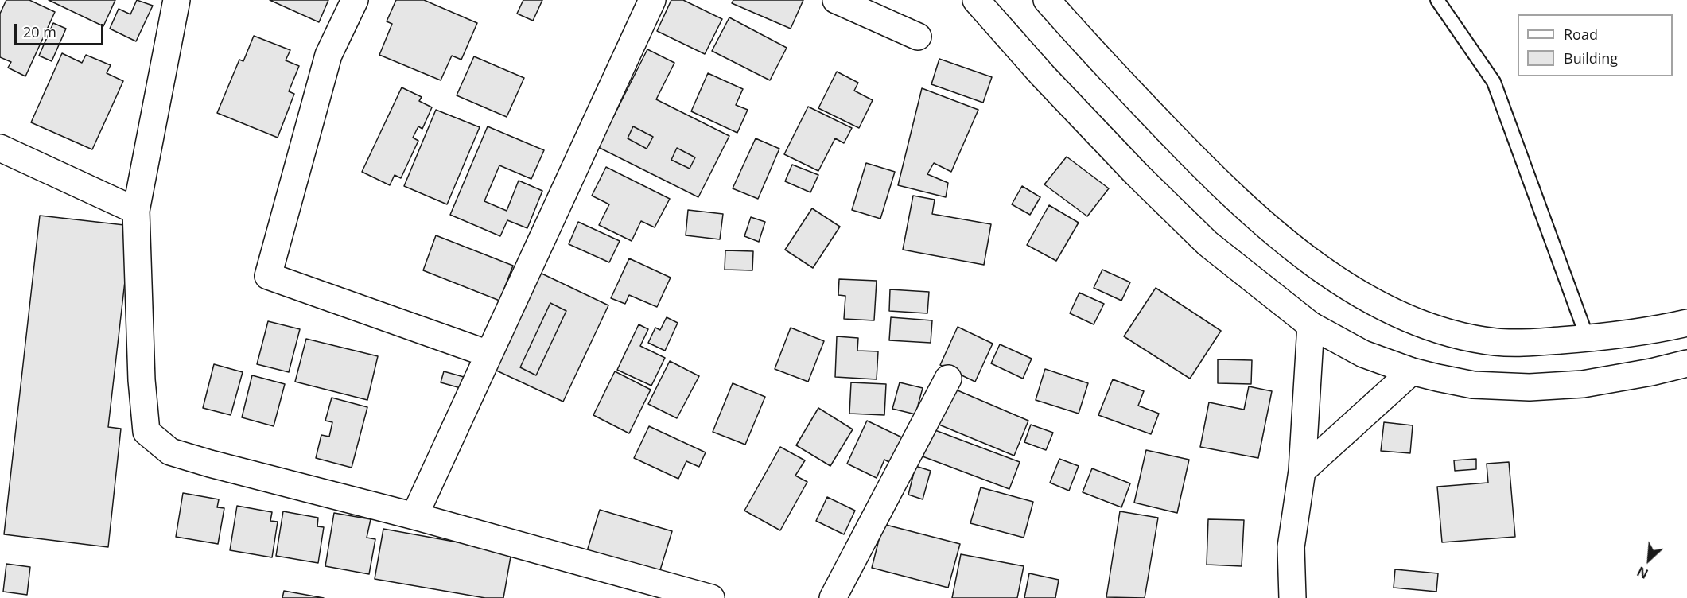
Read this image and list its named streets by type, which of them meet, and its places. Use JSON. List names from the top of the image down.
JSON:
{
  "legend": ["Road", "Building"],
  "scale_bar": "20 m",
  "north": "bottom left"
}
